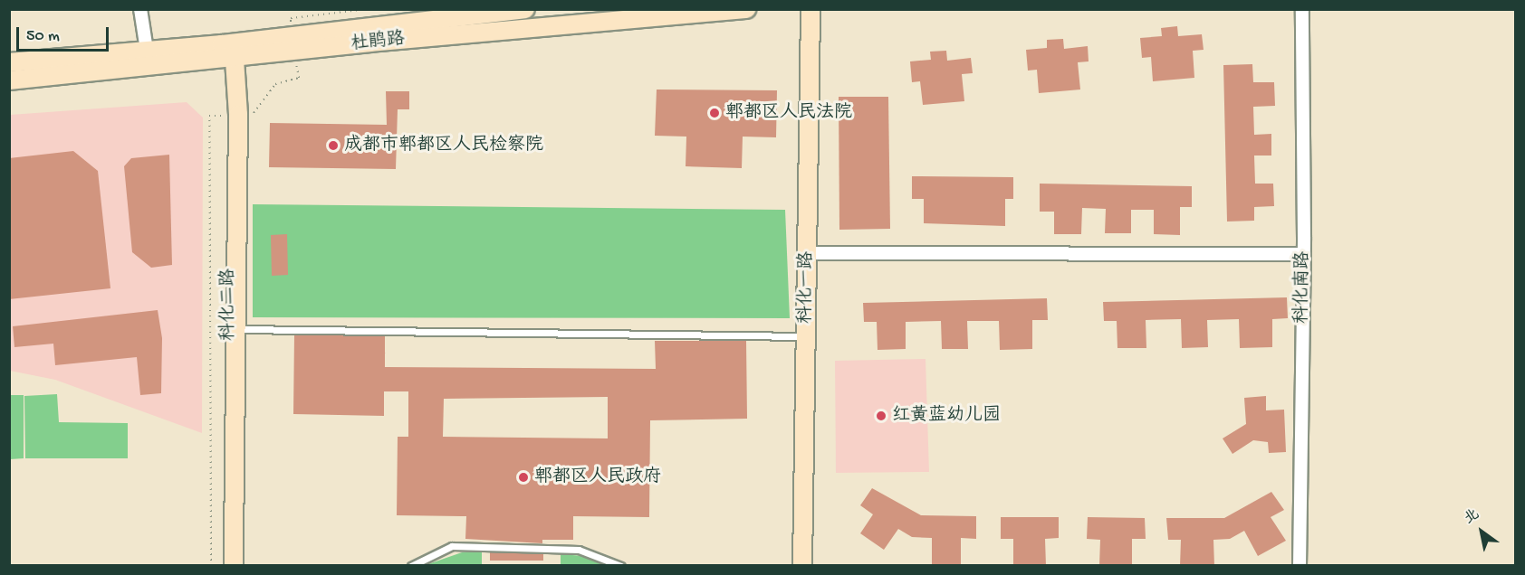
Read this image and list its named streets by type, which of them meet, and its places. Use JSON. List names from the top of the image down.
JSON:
{
  "streets": {
    "street": [
      "杜鹃路",
      "科化一路",
      "科化南路",
      "科化二路"
    ]
  },
  "crossings": [
    ["杜鹃路", "科化二路"]
  ],
  "places": [
    "郫都区人民法院",
    "成都市郫都区人民检察院",
    "红黄蓝幼儿园",
    "郫都区人民政府"
  ],
  "scale_bar": "50 m",
  "north": "top left"
}
